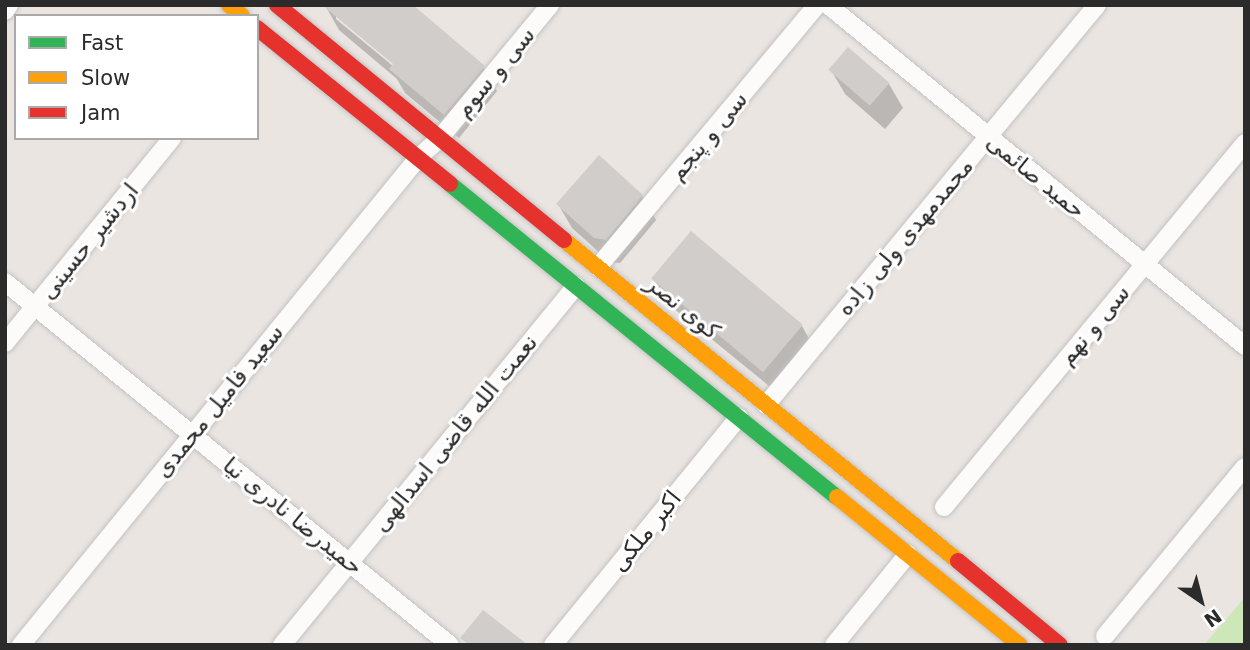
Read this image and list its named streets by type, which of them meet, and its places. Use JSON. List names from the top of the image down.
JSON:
{
  "streets": {
    "main road": ["کوی نصر"],
    "street": [
      "سی و سوم",
      "سی و پنجم",
      "حمید صائمی",
      "محمدمهدی ولی زاده",
      "اردشیر حسینی",
      "سی و نهم",
      "سعید فامیل محمدی",
      "نعمت الله قاضی اسدالهی",
      "حمیدرضا نادری نیا",
      "اکبر ملکی"
    ]
  },
  "crossings": [
    ["سی و سوم", "کوی نصر"],
    ["سی و سوم", "سعید فامیل محمدی"],
    ["سی و پنجم", "کوی نصر"],
    ["حمید صائمی", "محمدمهدی ولی زاده"],
    ["حمید صائمی", "سی و نهم"],
    ["محمدمهدی ولی زاده", "کوی نصر"],
    ["اردشیر حسینی", "حمیدرضا نادری نیا"],
    ["سعید فامیل محمدی", "حمیدرضا نادری نیا"],
    ["نعمت الله قاضی اسدالهی", "حمیدرضا نادری نیا"]
  ],
  "legend": ["Fast", "Slow", "Jam"],
  "north": "bottom right"
}
